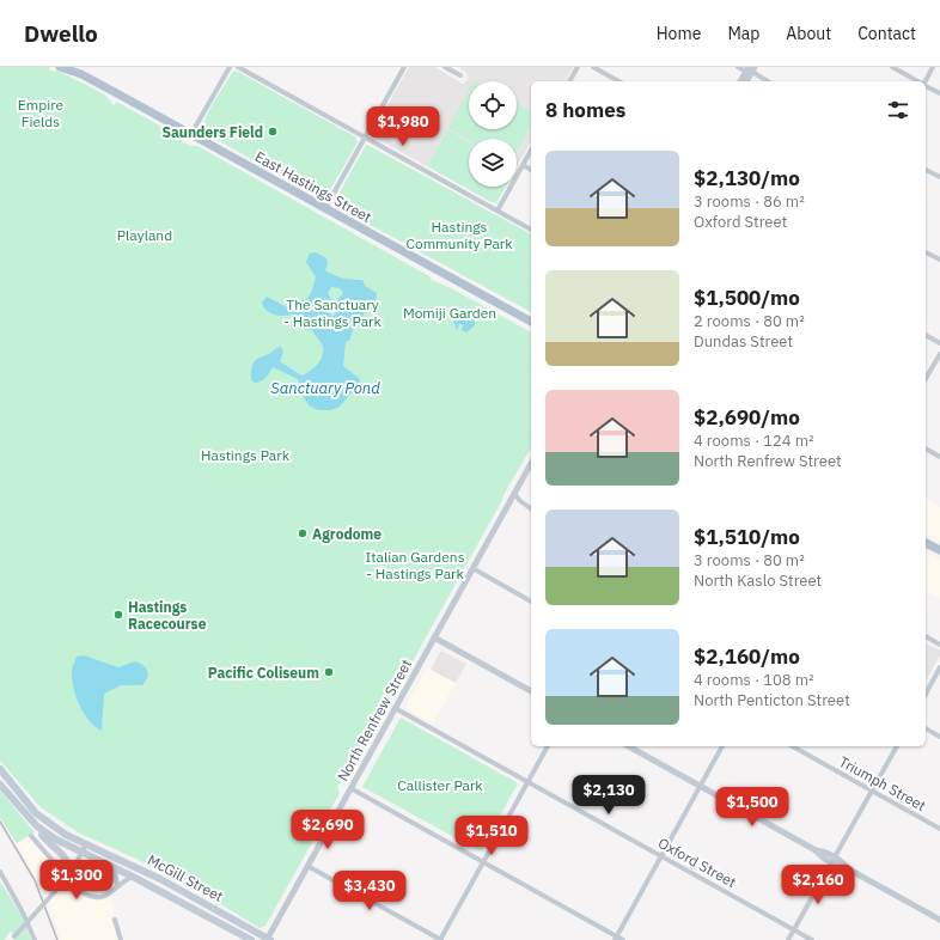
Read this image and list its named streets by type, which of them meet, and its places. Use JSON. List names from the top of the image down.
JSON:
{
  "streets": {
    "main road": ["East Hastings Street", "McGill Street"],
    "street": ["North Renfrew Street", "Triumph Street", "Oxford Street"]
  },
  "crossings": [
    ["North Renfrew Street", "Oxford Street"],
    ["North Renfrew Street", "McGill Street"]
  ],
  "water": ["Sanctuary Pond"],
  "parks": [
    "Empire Fields",
    "Hastings Community Park",
    "Playland",
    "The Sanctuary - Hastings Park",
    "Momiji Garden",
    "Hastings Park",
    "Italian Gardens - Hastings Park",
    "Callister Park"
  ],
  "places": [
    "Saunders Field",
    "Agrodome",
    "Hastings Racecourse",
    "Pacific Coliseum"
  ],
  "page": {
    "header": "Dwello",
    "nav": [
      "Home",
      "Map",
      "About",
      "Contact"
    ],
    "heading": "8 homes",
    "price": [
      "$1,980",
      "$2,130",
      "$1,500",
      "$2,690",
      "$1,510",
      "$1,300",
      "$2,160",
      "$3,430"
    ],
    "list": [
      {
        "name": "$2,130/mo",
        "note": "3 rooms · 86 m² · Oxford Street"
      },
      {
        "name": "$1,500/mo",
        "note": "2 rooms · 80 m² · Dundas Street"
      },
      {
        "name": "$2,690/mo",
        "note": "4 rooms · 124 m² · North Renfrew Street"
      },
      {
        "name": "$1,510/mo",
        "note": "3 rooms · 80 m² · North Kaslo Street"
      },
      {
        "name": "$2,160/mo",
        "note": "4 rooms · 108 m² · North Penticton Street"
      }
    ]
  }
}
